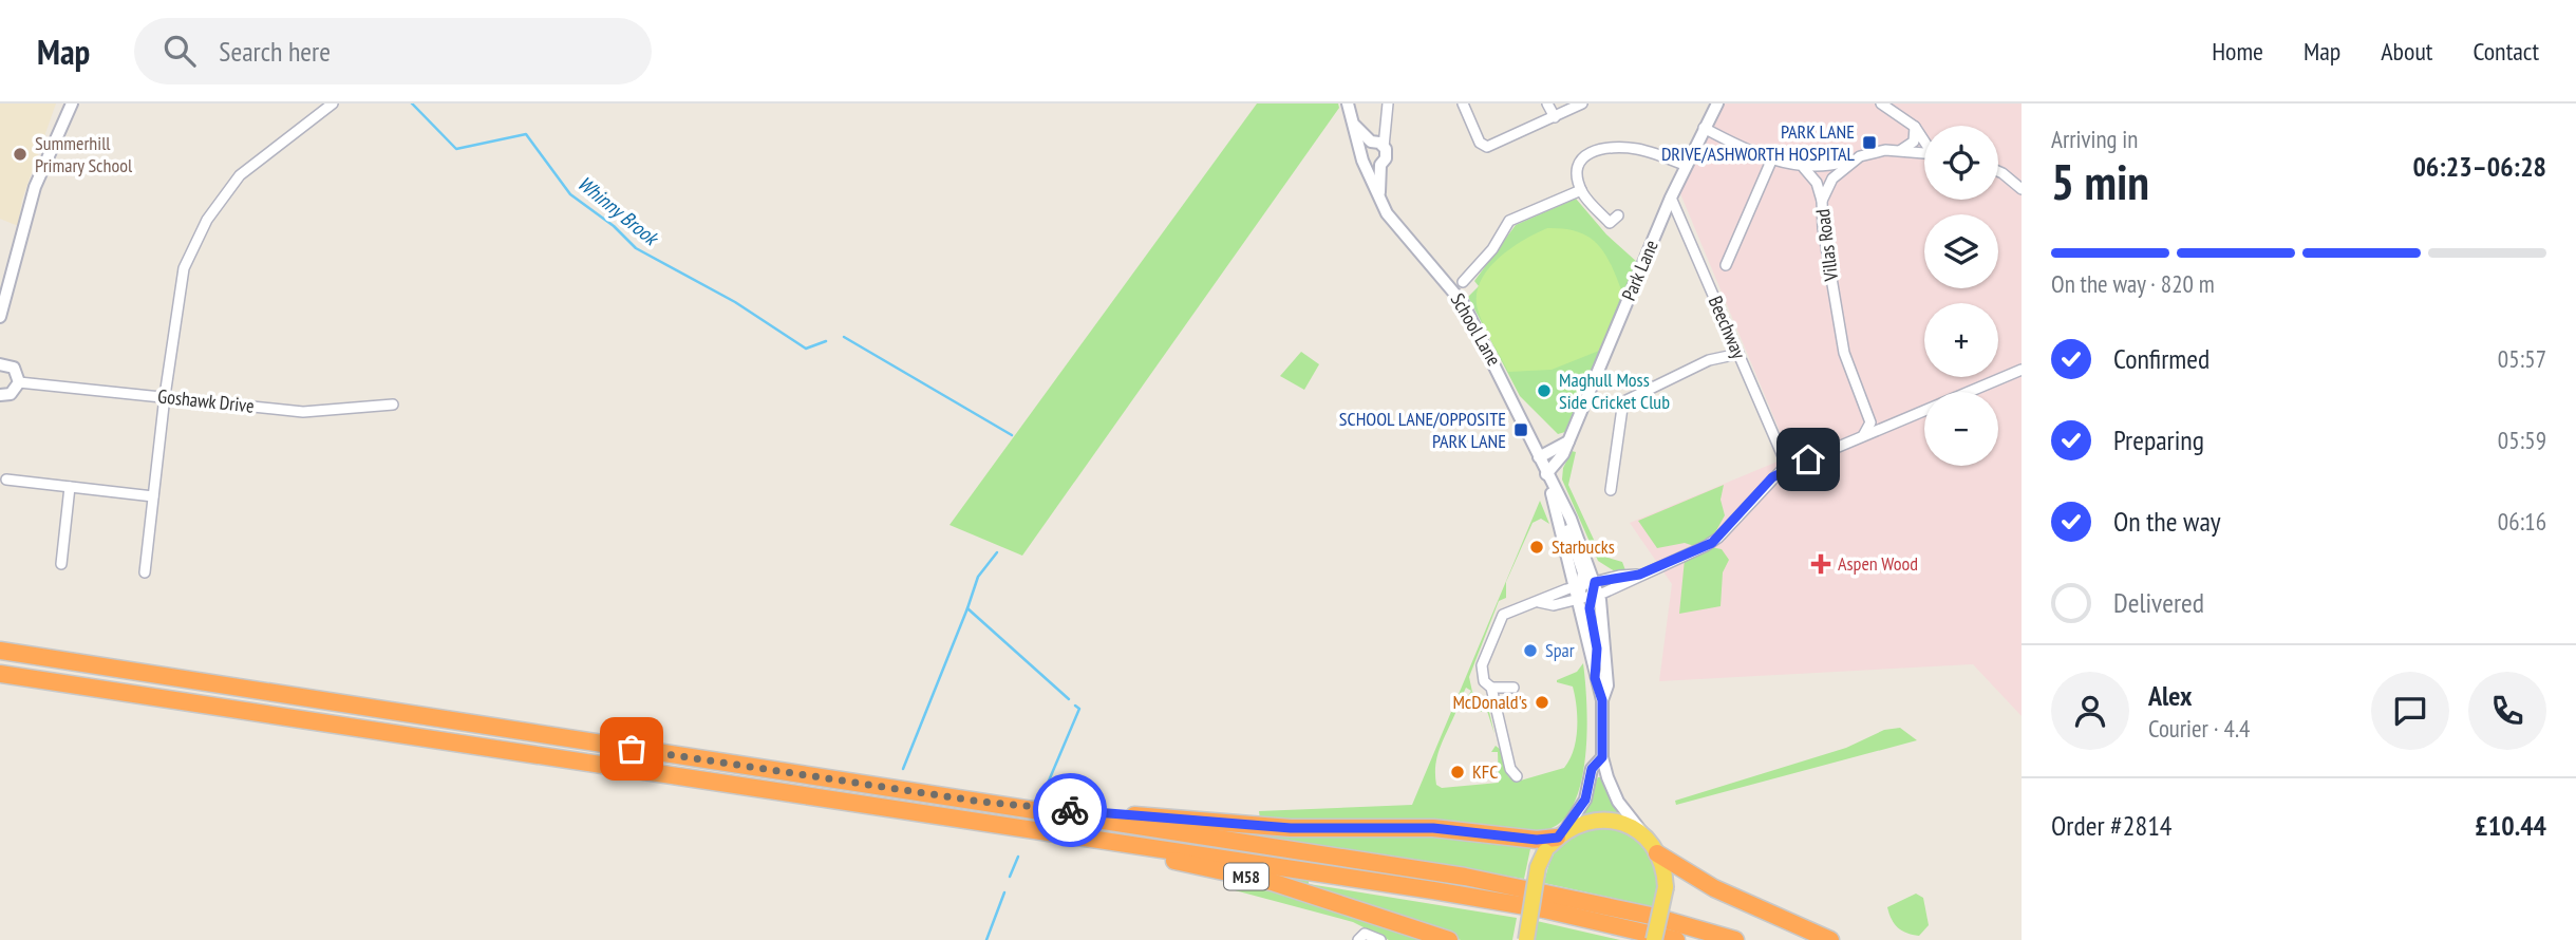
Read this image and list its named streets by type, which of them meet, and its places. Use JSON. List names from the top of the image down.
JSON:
{
  "streets": {
    "highway": ["M58"],
    "street": [
      "Villas Road",
      "Park Lane",
      "Beechway",
      "School Lane",
      "Goshawk Drive"
    ]
  },
  "crossings": [
    ["Park Lane", "Beechway"],
    ["Park Lane", "School Lane"]
  ],
  "water": ["Whinny Brook"],
  "places": {
    "transit": ["PARK LANE DRIVE/ASHWORTH HOSPITAL", "SCHOOL LANE/OPPOSITE PARK LANE"],
    "other": [
      "Summerhill Primary School",
      "Maghull Moss Side Cricket Club",
      "Starbucks",
      "Spar",
      "McDonald's",
      "KFC"
    ],
    "health": ["Aspen Wood"]
  },
  "page": {
    "header": "Map",
    "search": "Search here",
    "nav": [
      "Home",
      "Map",
      "About",
      "Contact"
    ],
    "heading": ["5 min", "Arriving in", "06:23–06:28"],
    "panel": [
      "Alex",
      "Courier · 4.4",
      "Order #2814",
      "£10.44"
    ],
    "map_buttons": ["+", "−"],
    "bar": "On the way · 820 m",
    "list": [
      ["Confirmed", "05:57"],
      ["Preparing", "05:59"],
      ["On the way", "06:16"],
      "Delivered"
    ]
  }
}
